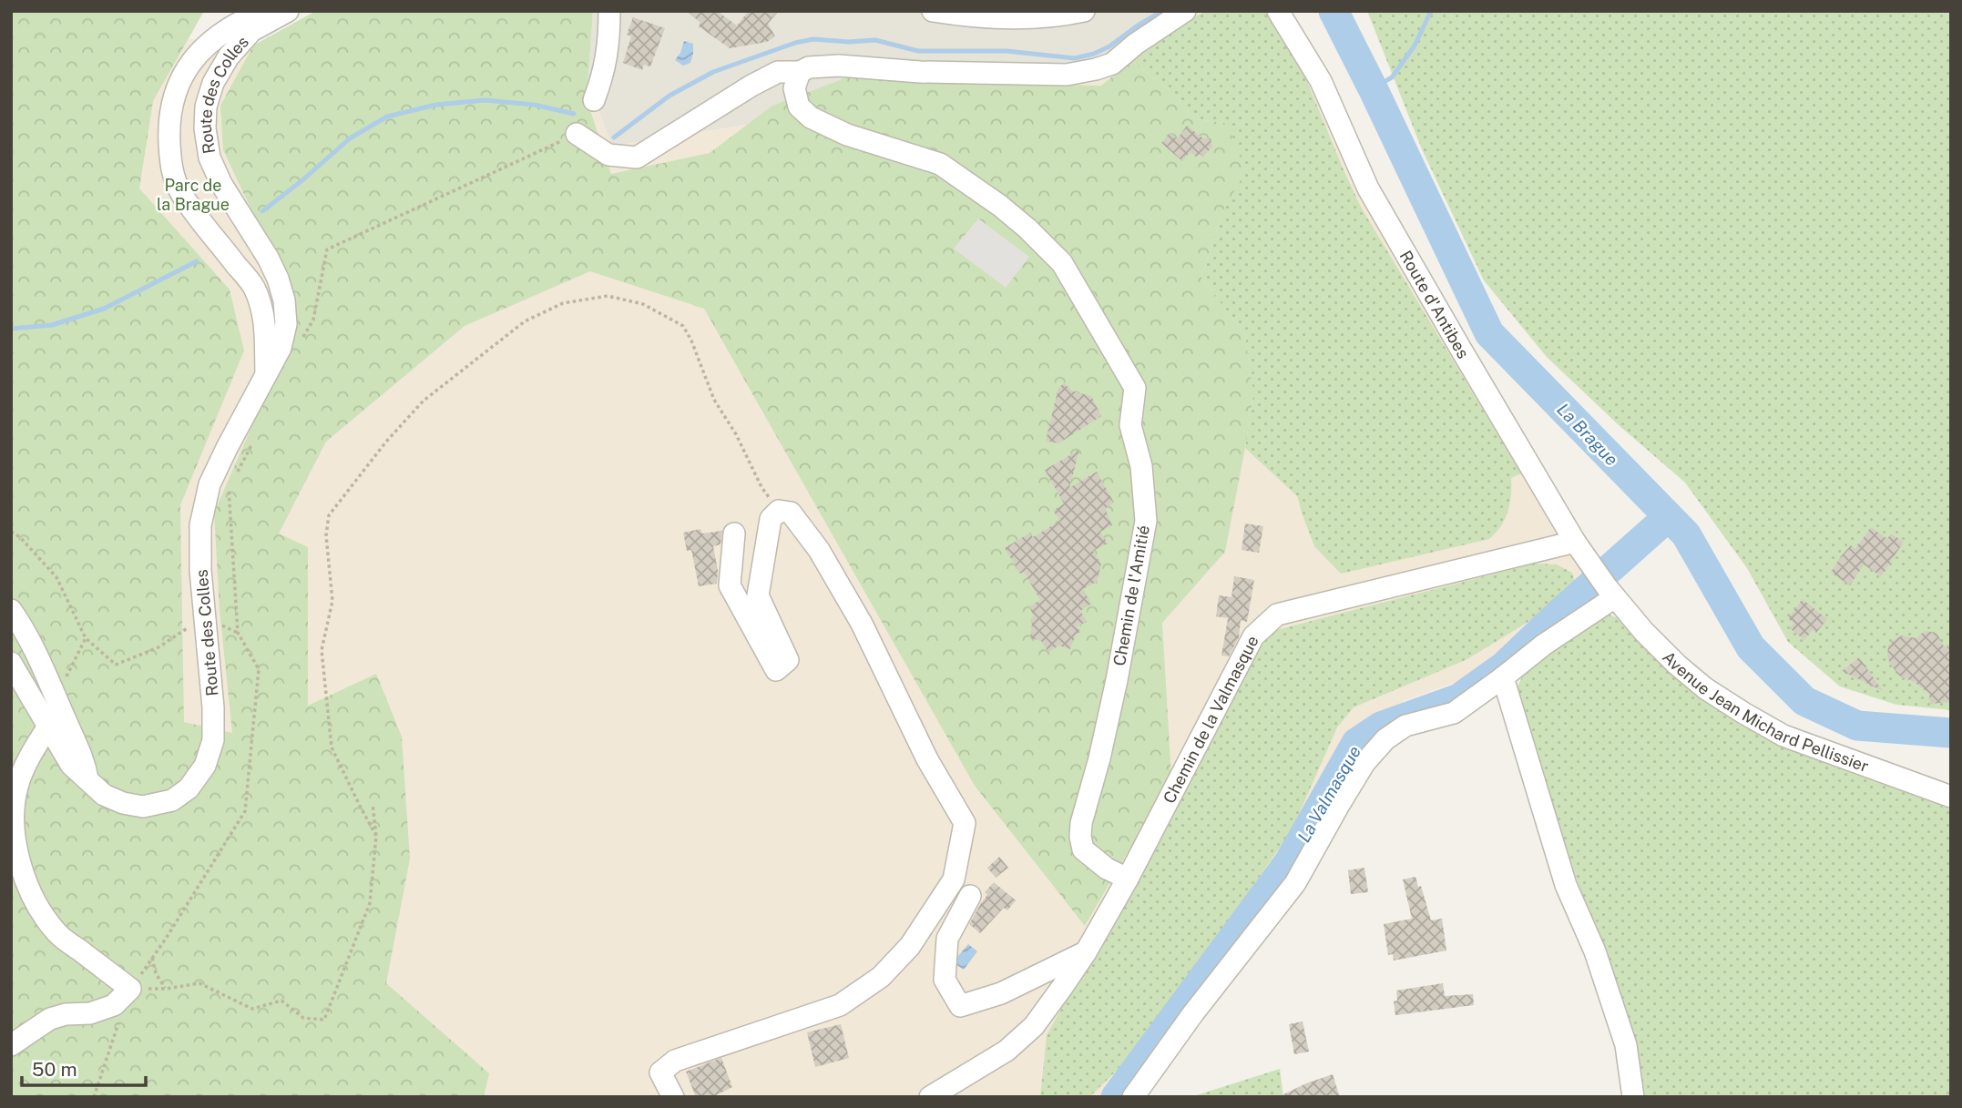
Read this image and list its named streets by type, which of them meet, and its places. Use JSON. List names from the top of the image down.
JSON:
{
  "streets": {
    "street": [
      "Route des Colles",
      "Route d'Antibes",
      "Chemin de l'Amitié",
      "Avenue Jean Michard Pellissier",
      "Chemin de la Valmasque"
    ]
  },
  "crossings": [
    ["Route d'Antibes", "Avenue Jean Michard Pellissier"],
    ["Route d'Antibes", "Chemin de la Valmasque"],
    ["Chemin de l'Amitié", "Chemin de la Valmasque"]
  ],
  "water": ["La Brague", "La Valmasque"],
  "parks": ["Parc de la Brague"],
  "scale_bar": "50 m"
}
